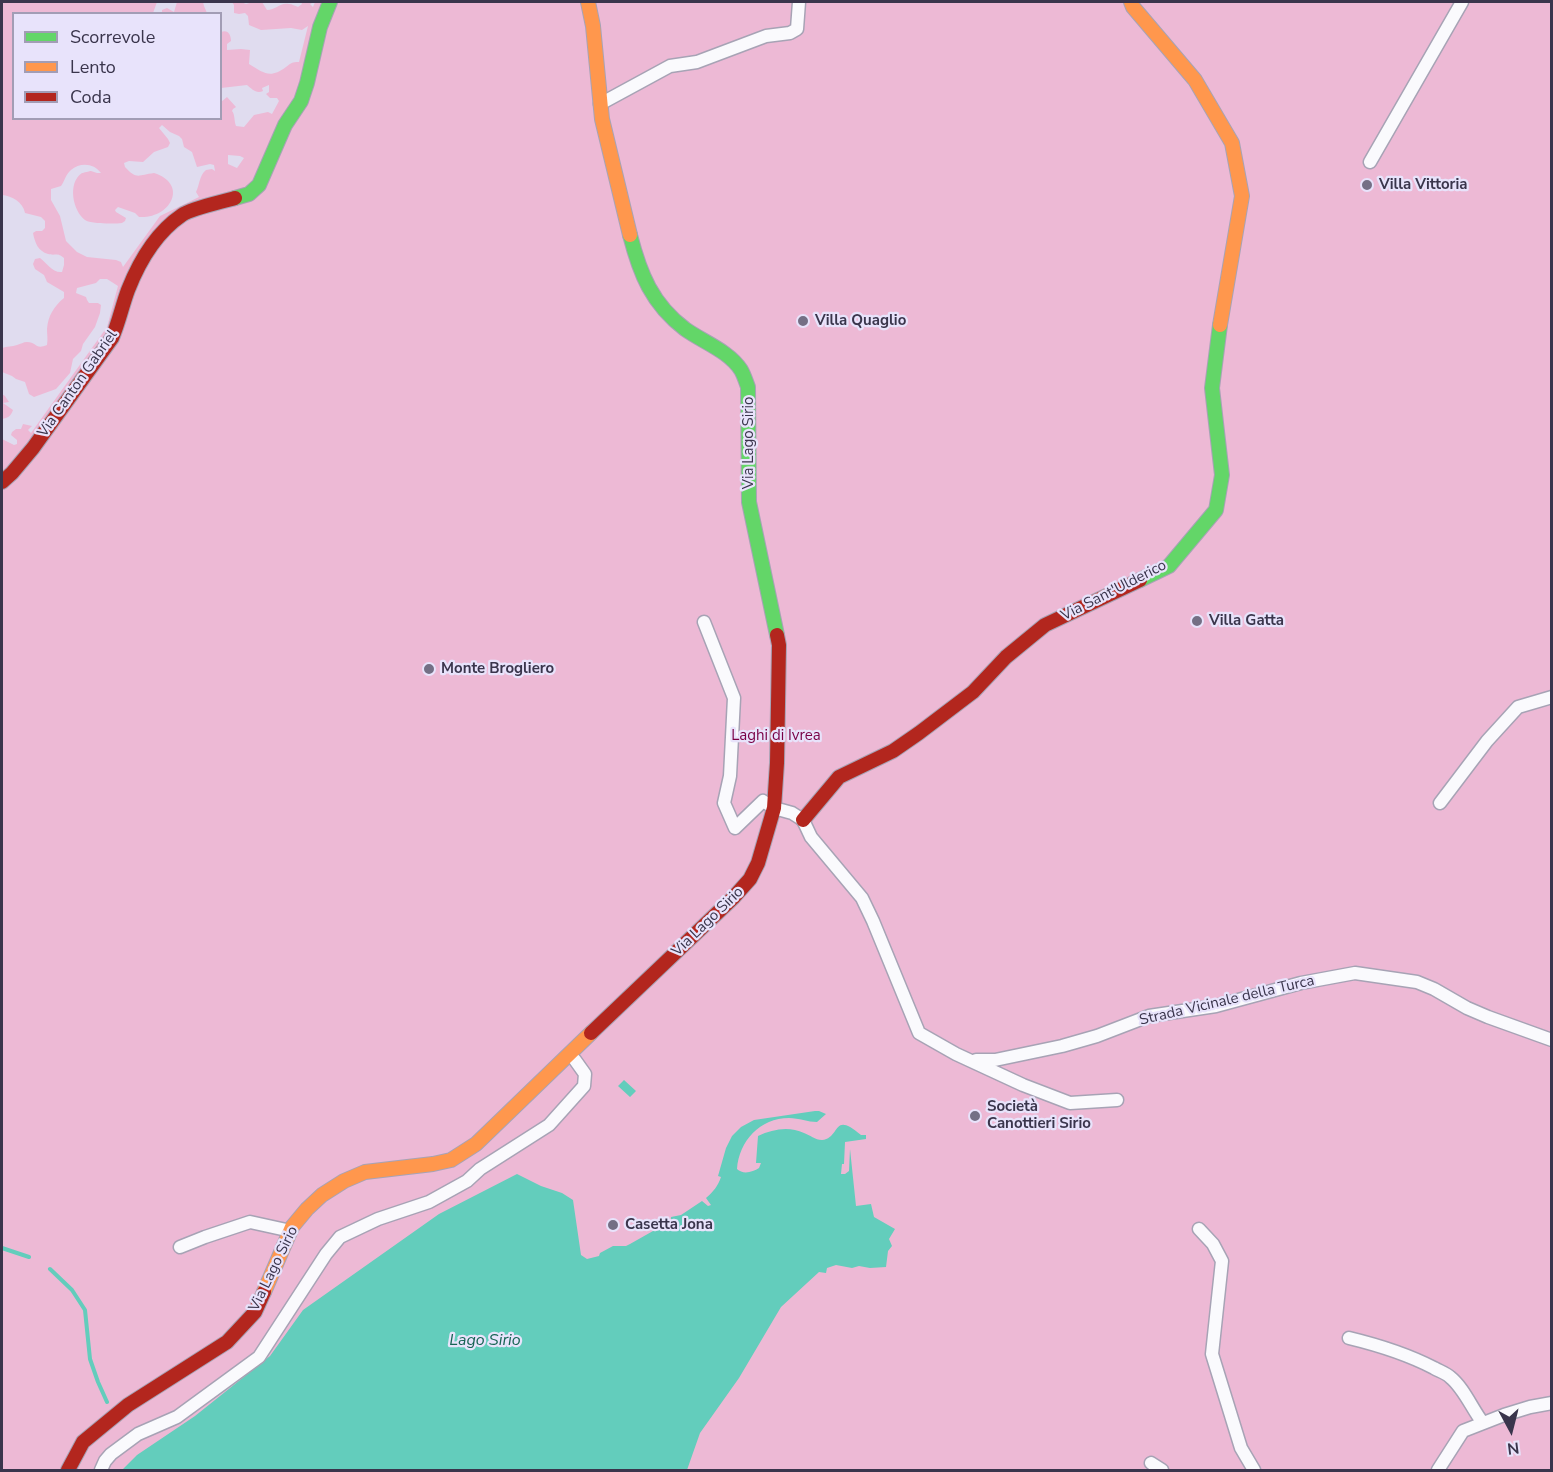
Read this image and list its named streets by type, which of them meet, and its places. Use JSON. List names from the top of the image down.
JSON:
{
  "streets": {
    "main road": ["Via Canton Gabriel", "Via Lago Sirio", "Via Sant'Ulderico"],
    "street": ["Strada Vicinale della Turca"]
  },
  "water": ["Lago Sirio"],
  "parks": ["Laghi di Ivrea"],
  "places": [
    "Villa Vittoria",
    "Villa Quaglio",
    "Villa Gatta",
    "Monte Brogliero",
    "Società Canottieri Sirio",
    "Casetta Jona"
  ],
  "legend": ["Scorrevole", "Lento", "Coda"],
  "north": "bottom"
}
